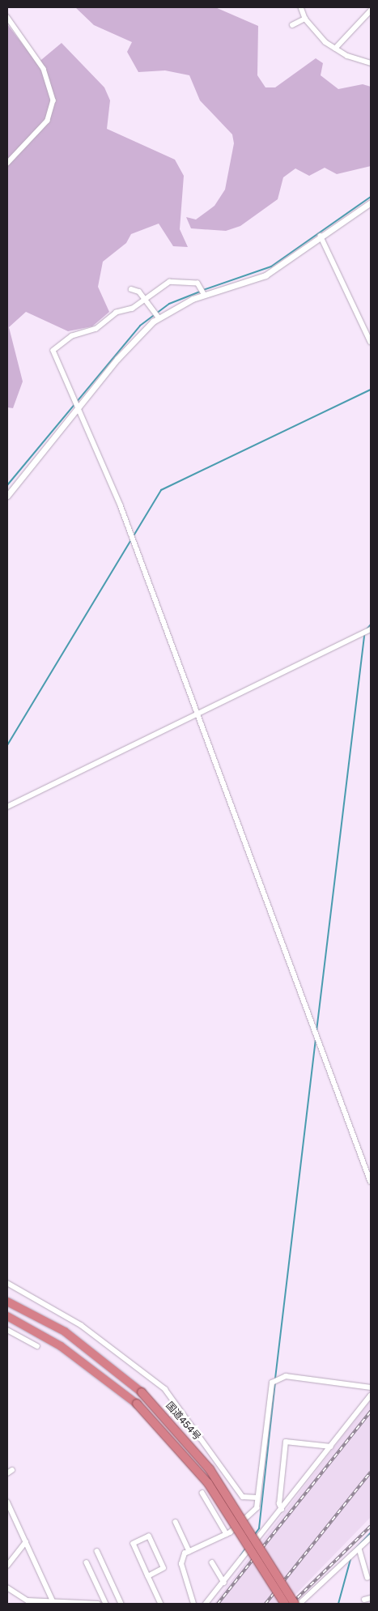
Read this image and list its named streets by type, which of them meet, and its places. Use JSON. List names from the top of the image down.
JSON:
{
  "streets": {
    "highway": ["国道454号"]
  }
}
